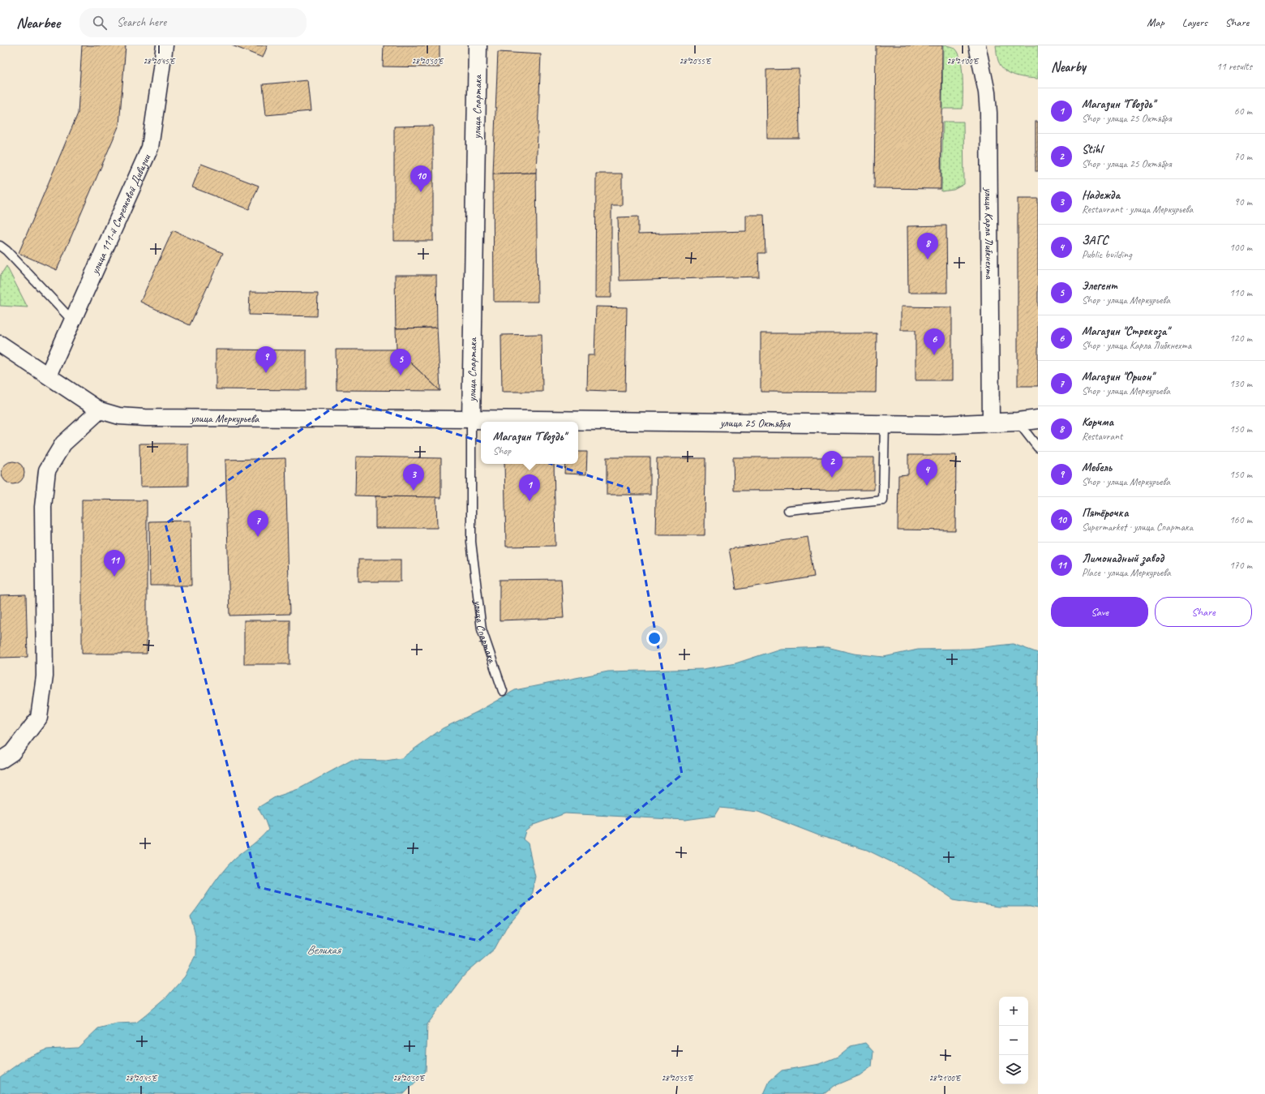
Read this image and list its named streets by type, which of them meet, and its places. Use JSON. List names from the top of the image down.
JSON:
{
  "streets": {
    "street": [
      "улица Спартака",
      "улица 111-й Стрелковой Дивизии",
      "улица Карла Либкнехта",
      "улица Меркурьева",
      "улица 25 Октября"
    ]
  },
  "crossings": [
    ["улица Спартака", "улица Меркурьева"],
    ["улица Спартака", "улица 25 Октября"],
    ["улица 111-й Стрелковой Дивизии", "улица Меркурьева"],
    ["улица Карла Либкнехта", "улица 25 Октября"],
    ["улица Меркурьева", "улица 25 Октября"]
  ],
  "water": ["Великая"],
  "page": {
    "header": "Nearbee",
    "search": "Search here",
    "nav": ["Map", "Layers", "Share"],
    "heading": ["Nearby", "11 results"],
    "list": [
      {
        "mark": "1",
        "name": "Магазин \"Гвоздь\"",
        "note": "Shop · улица 25 Октября",
        "value": "60 m"
      },
      {
        "mark": "2",
        "name": "Stihl",
        "note": "Shop · улица 25 Октября",
        "value": "70 m"
      },
      {
        "mark": "3",
        "name": "Надежда",
        "note": "Restaurant · улица Меркурьева",
        "value": "90 m"
      },
      {
        "mark": "4",
        "name": "ЗАГС",
        "note": "Public building",
        "value": "100 m"
      },
      {
        "mark": "5",
        "name": "Элегент",
        "note": "Shop · улица Меркурьева",
        "value": "110 m"
      },
      {
        "mark": "6",
        "name": "Магазин \"Стрекоза\"",
        "note": "Shop · улица Карла Либкнехта",
        "value": "120 m"
      },
      {
        "mark": "7",
        "name": "Магазин \"Орион\"",
        "note": "Shop · улица Меркурьева",
        "value": "130 m"
      },
      {
        "mark": "8",
        "name": "Корчма",
        "note": "Restaurant",
        "value": "150 m"
      },
      {
        "mark": "9",
        "name": "Мебель",
        "note": "Shop · улица Меркурьева",
        "value": "150 m"
      },
      {
        "mark": "10",
        "name": "Пятёрочка",
        "note": "Supermarket · улица Спартака",
        "value": "160 m"
      },
      {
        "mark": "11",
        "name": "Лимонадный завод",
        "note": "Place · улица Меркурьева",
        "value": "170 m"
      }
    ],
    "pins": [
      "10",
      "8",
      "6",
      "9",
      "5",
      "2",
      "4",
      "3",
      "1",
      "7",
      "11"
    ],
    "popup": ["Магазин \"Гвоздь\"", "Shop"],
    "buttons": ["Save", "Share"],
    "map_buttons": ["+", "−"]
  },
  "coordinates": [
    "28°20'45\"E",
    "28°20'50\"E",
    "28°20'55\"E",
    "28°21'00\"E"
  ]
}
